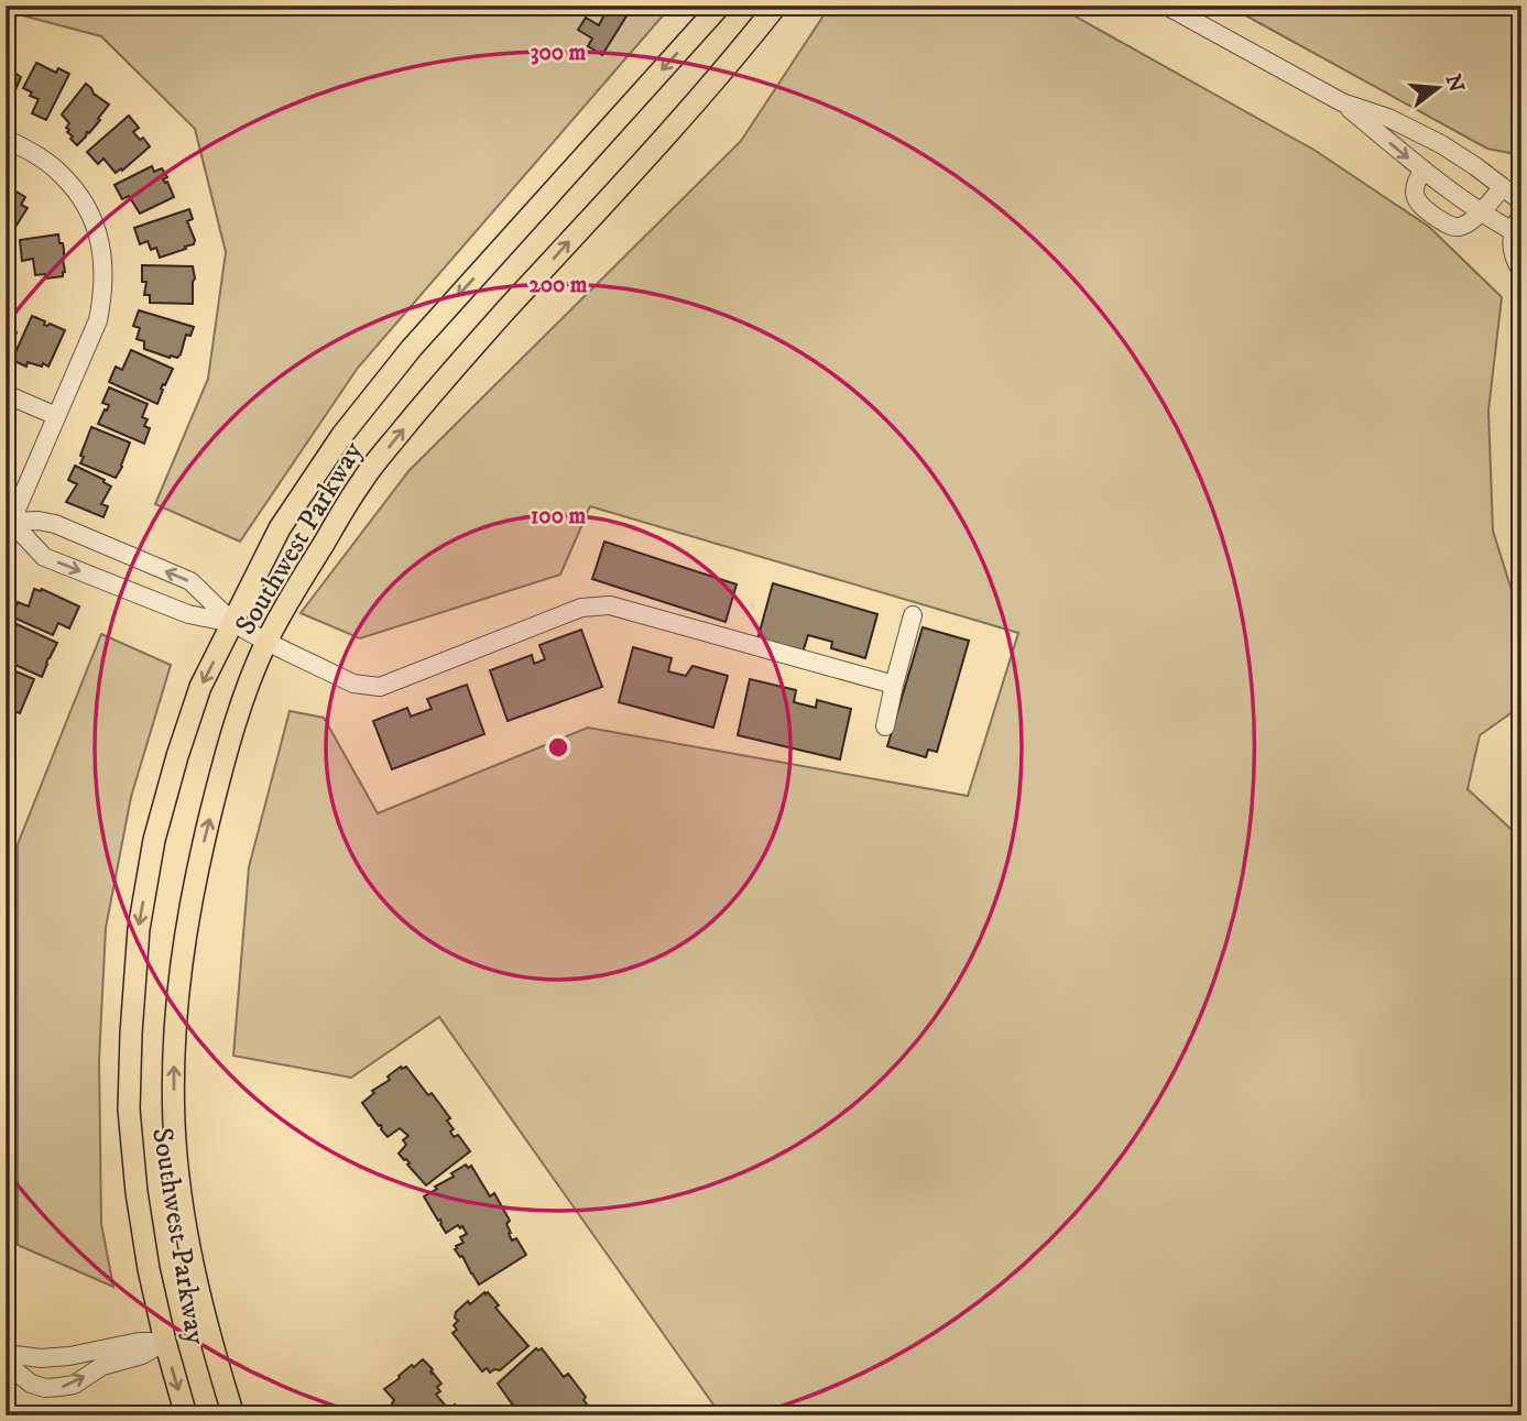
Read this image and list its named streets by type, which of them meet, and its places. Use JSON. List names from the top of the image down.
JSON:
{
  "streets": {
    "main road": ["Southwest Parkway"]
  },
  "north": "right",
  "rings": ["300 m", "200 m", "100 m"]
}
